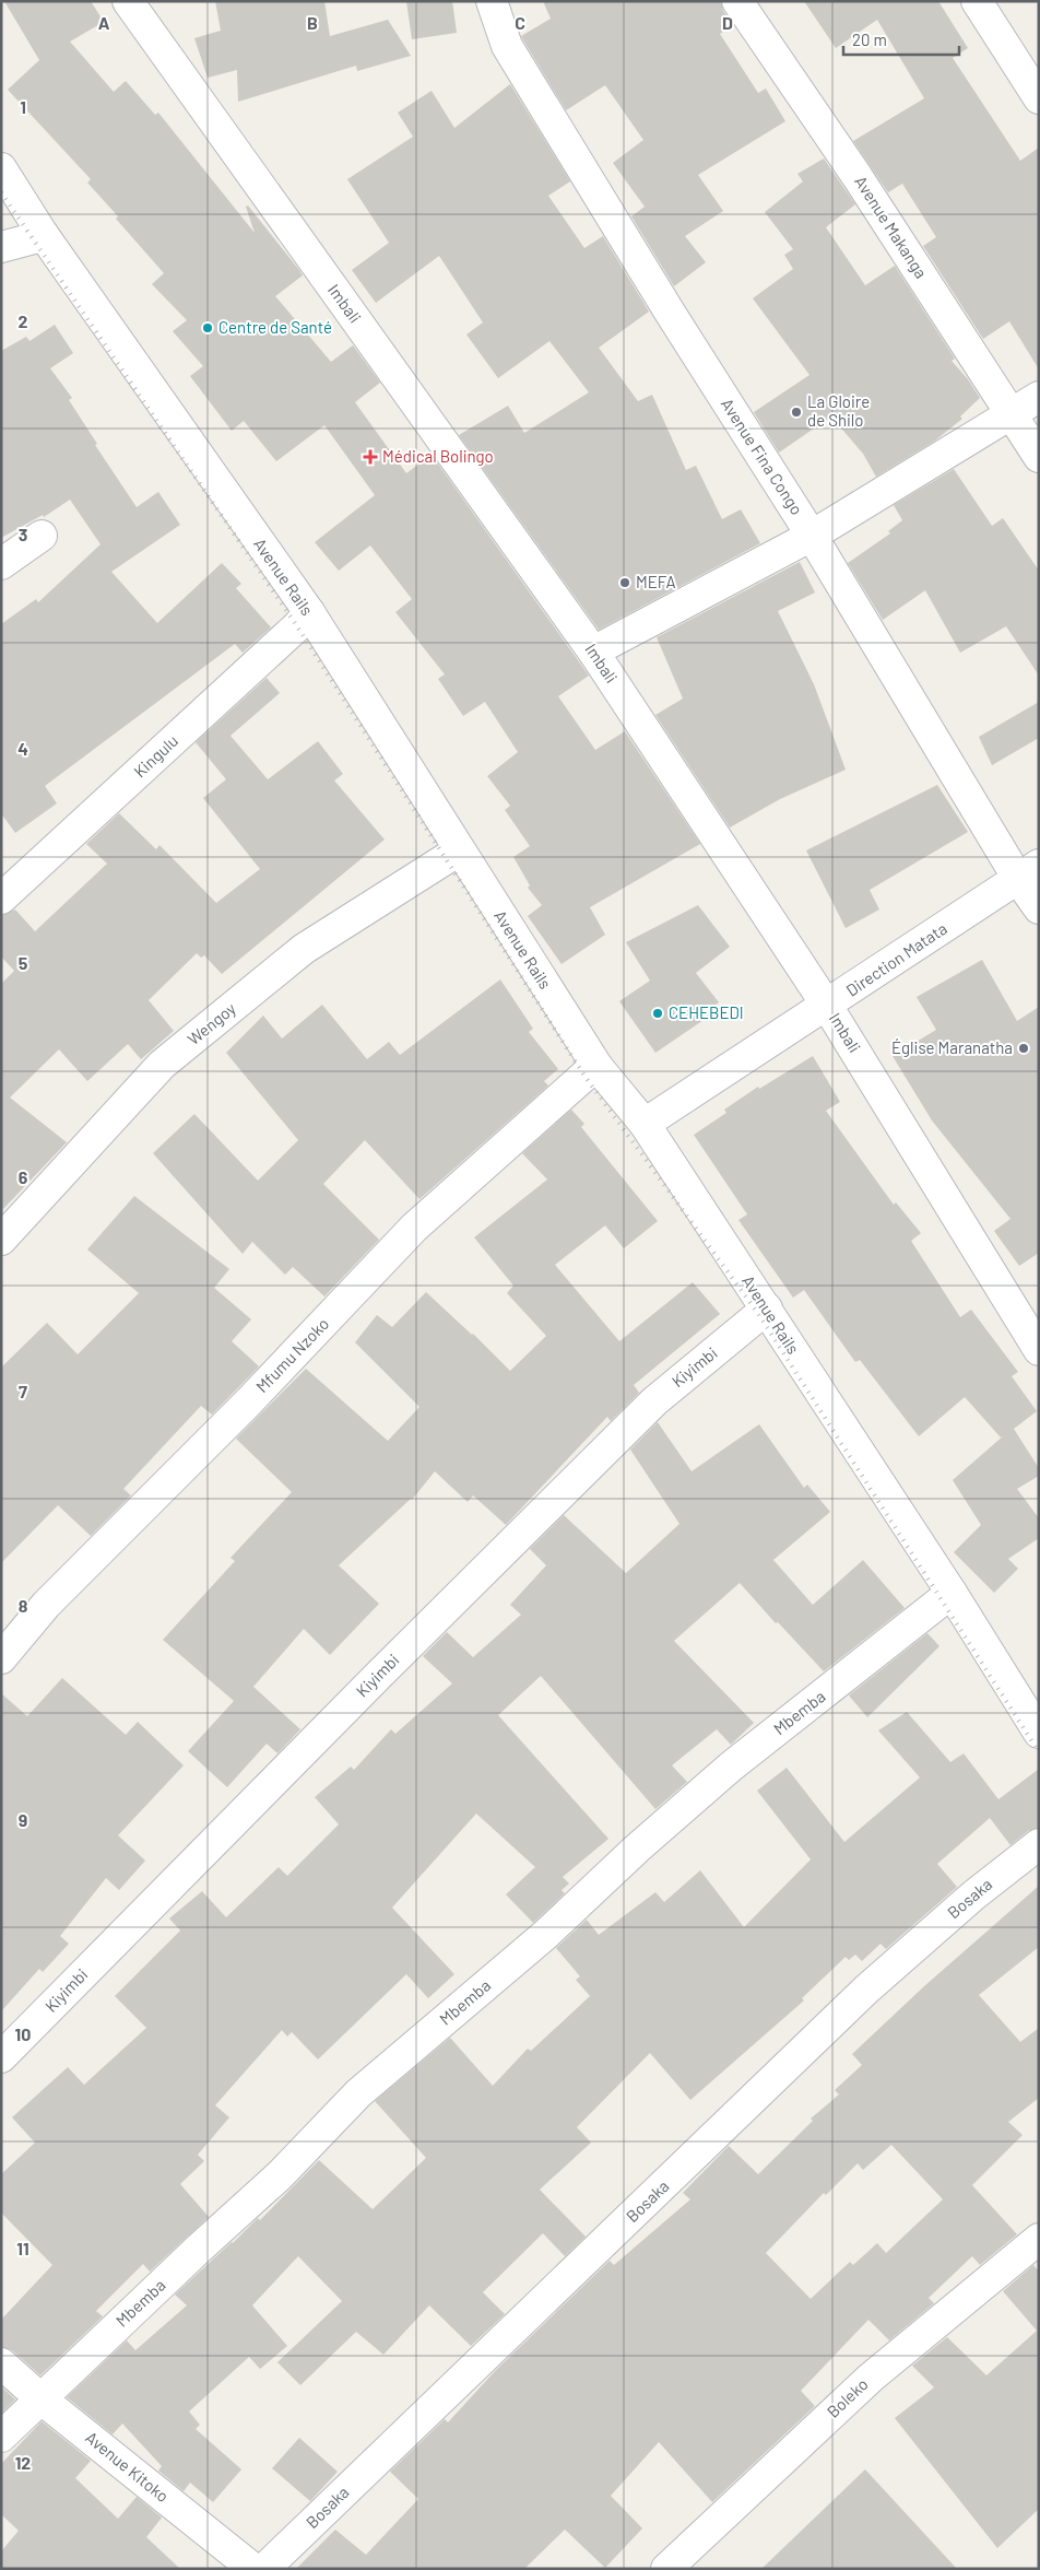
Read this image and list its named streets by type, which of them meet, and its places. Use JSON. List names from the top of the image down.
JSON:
{
  "streets": {
    "street": [
      "Avenue Makanga",
      "Imbali",
      "Avenue Fina Congo",
      "Avenue Rails",
      "Kingulu",
      "Direction Matata",
      "Wengoy",
      "Mfumu Nzoko",
      "Kiyimbi",
      "Mbemba",
      "Bosaka",
      "Boleko",
      "Avenue Kitoko"
    ]
  },
  "crossings": [
    ["Imbali", "Direction Matata"],
    ["Avenue Fina Congo", "Direction Matata"],
    ["Avenue Rails", "Kingulu"],
    ["Avenue Rails", "Direction Matata"],
    ["Avenue Rails", "Wengoy"],
    ["Avenue Rails", "Mfumu Nzoko"],
    ["Avenue Rails", "Kiyimbi"],
    ["Avenue Rails", "Mbemba"],
    ["Mbemba", "Avenue Kitoko"]
  ],
  "places": {
    "other": [
      "Centre de Santé",
      "La Gloire de Shilo",
      "MEFA",
      "CEHEBEDI",
      "Église Maranatha"
    ],
    "health": ["Médical Bolingo"]
  },
  "scale_bar": "20 m",
  "grid": {
    "columns": [
      "A",
      "B",
      "C",
      "D"
    ],
    "rows": [
      "1",
      "2",
      "3",
      "4",
      "5",
      "6",
      "7",
      "8",
      "9",
      "10",
      "11",
      "12"
    ]
  }
}
